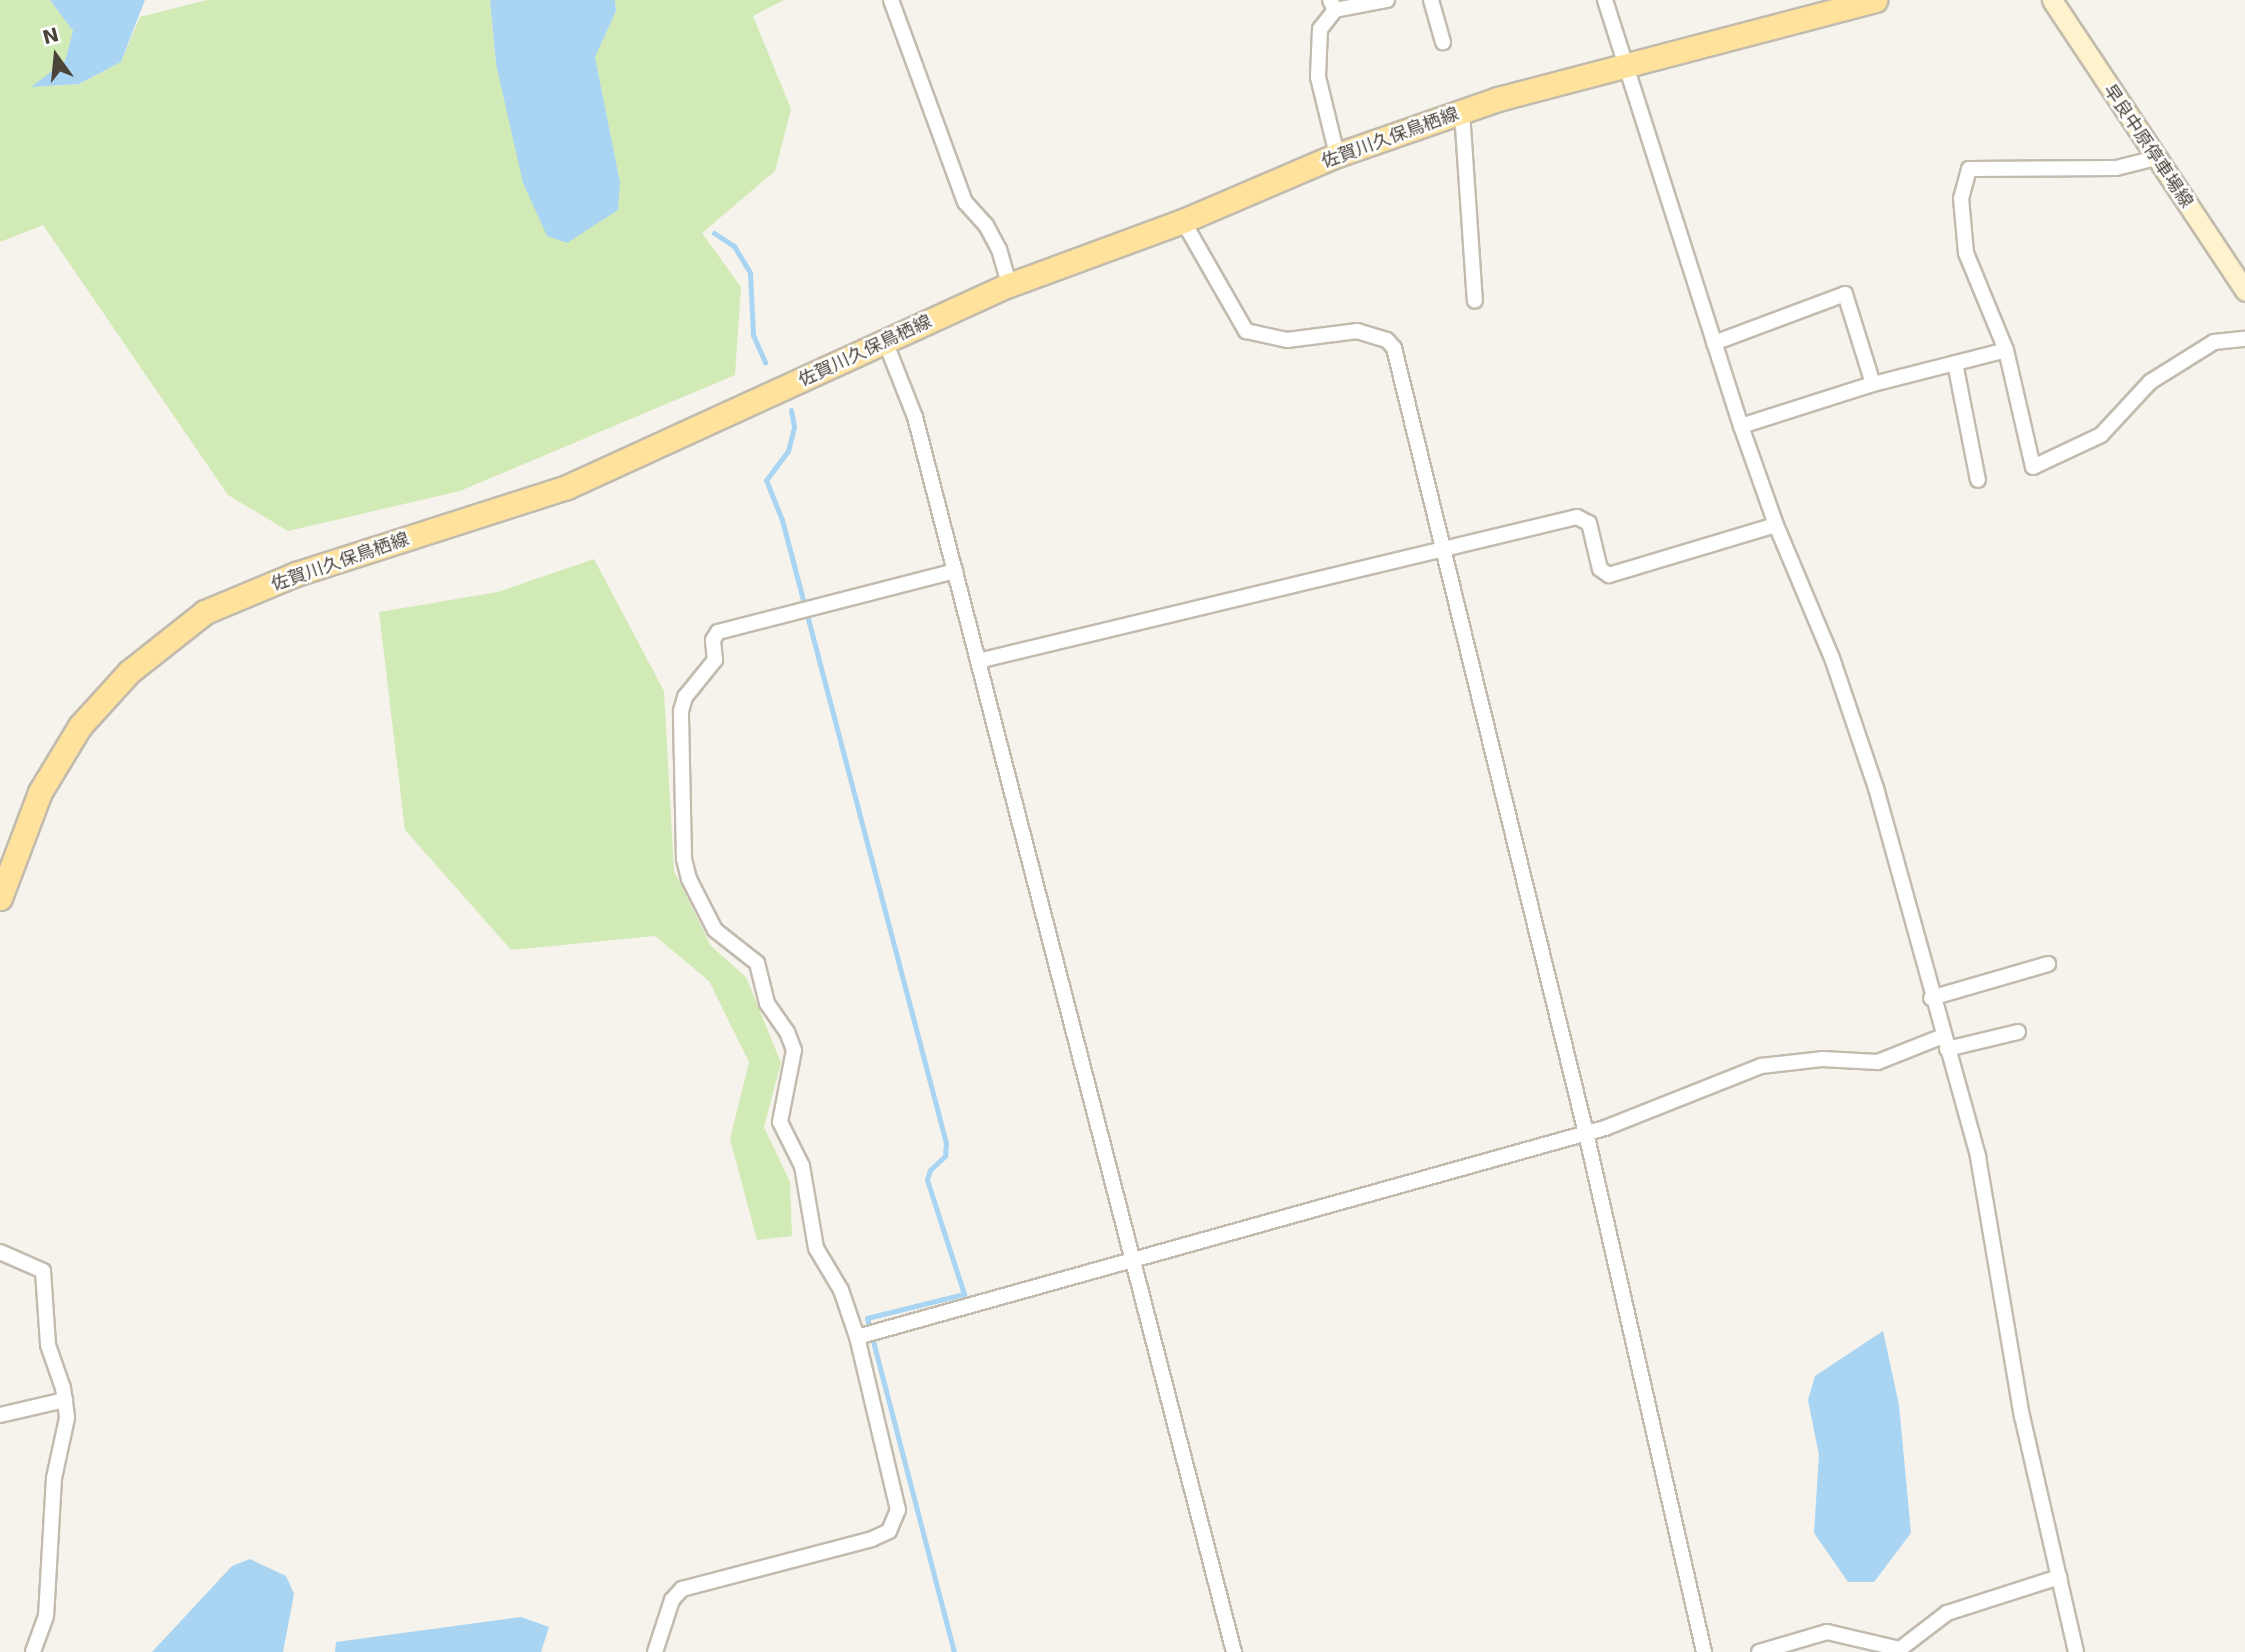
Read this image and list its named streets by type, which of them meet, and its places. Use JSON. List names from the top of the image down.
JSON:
{
  "streets": {
    "main road": ["佐賀川久保鳥栖線", "早良中原停車場線"]
  },
  "north": "top"
}
